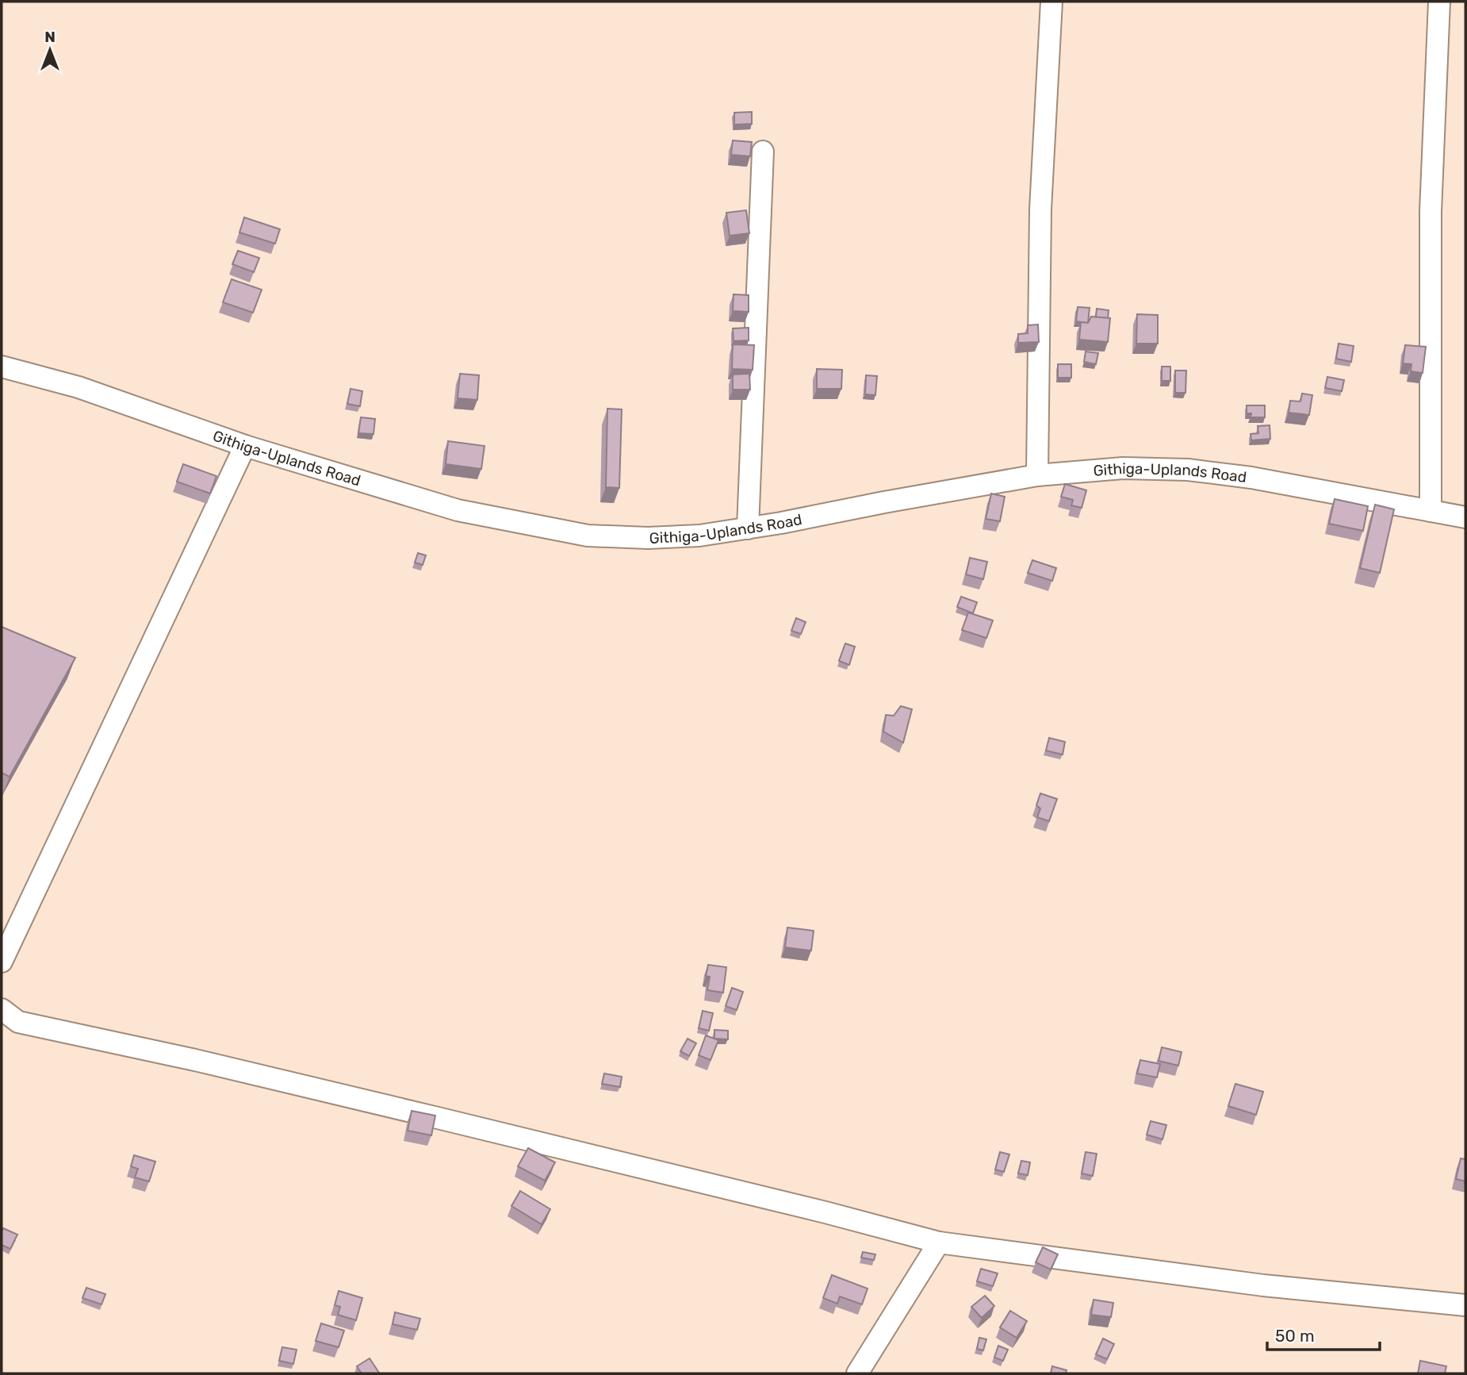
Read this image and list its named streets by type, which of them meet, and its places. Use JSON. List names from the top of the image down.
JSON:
{
  "streets": {
    "street": ["Githiga-Uplands Road"]
  },
  "scale_bar": "50 m",
  "north": "top"
}
